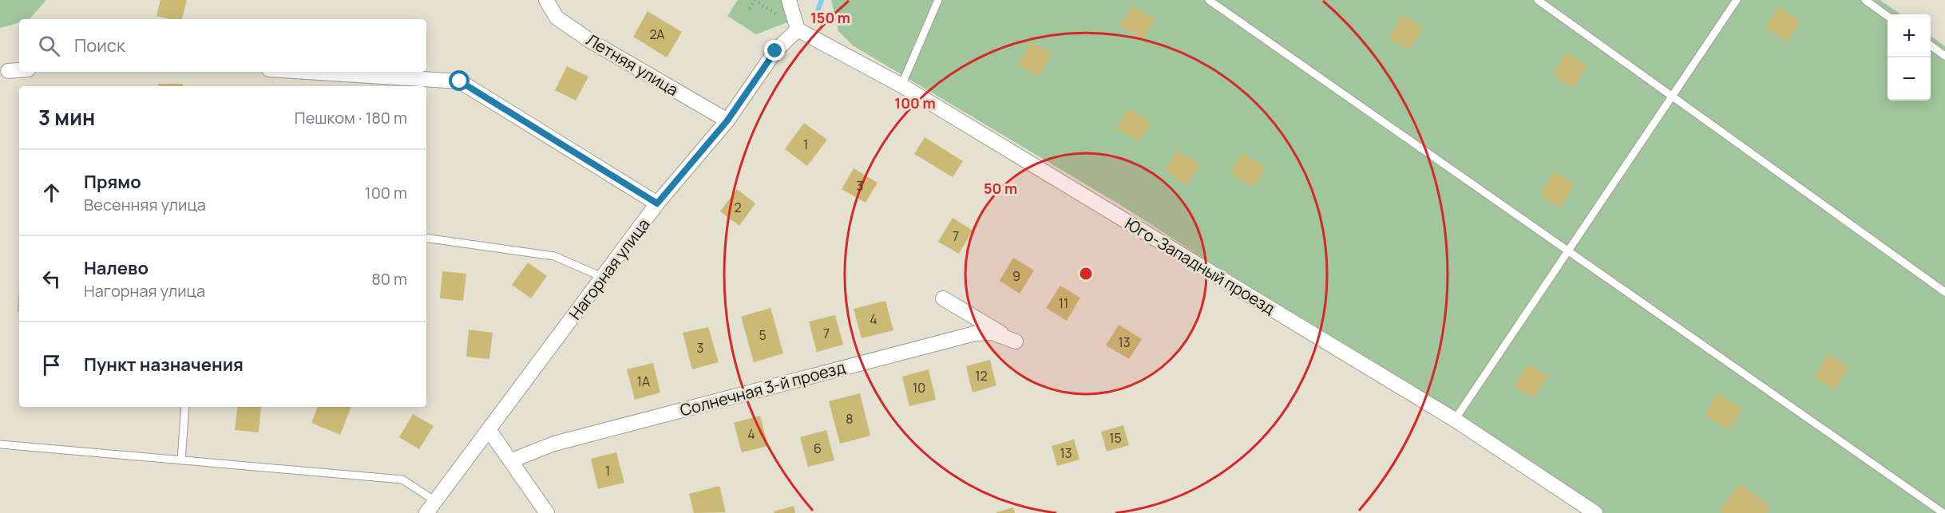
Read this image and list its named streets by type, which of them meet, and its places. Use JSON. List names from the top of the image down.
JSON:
{
  "streets": {
    "street": [
      "Летняя улица",
      "Юго-Западный проезд",
      "Нагорная улица",
      "Солнечная 3-й проезд"
    ]
  },
  "crossings": [
    ["Летняя улица", "Нагорная улица"],
    ["Юго-Западный проезд", "Нагорная улица"]
  ],
  "house_numbers": [
    "2А",
    "1",
    "3",
    "2",
    "7",
    "9",
    "11",
    "4",
    "7",
    "5",
    "13",
    "3",
    "12",
    "1А",
    "10",
    "8",
    "4",
    "15",
    "6",
    "13",
    "1"
  ],
  "page": {
    "map_buttons": ["+", "−"],
    "search": "Поиск",
    "heading": ["3 мин", "Пешком · 180 m"],
    "list": [
      ["Прямо", "Весенняя улица", "100 m"],
      ["Налево", "Нагорная улица", "80 m"],
      "Пункт назначения"
    ]
  },
  "rings": ["150 m", "100 m", "50 m"]
}
